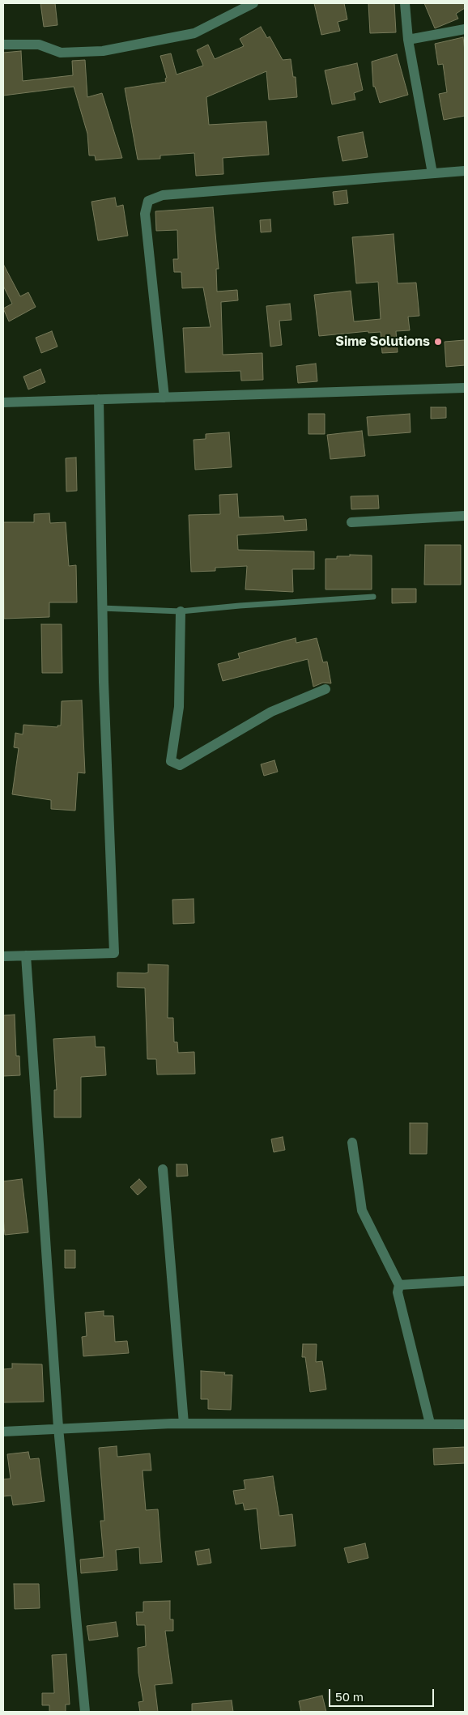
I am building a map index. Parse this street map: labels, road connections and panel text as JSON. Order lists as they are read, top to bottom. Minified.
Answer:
{"places":["Sime Solutions"],"scale_bar":"50 m"}
